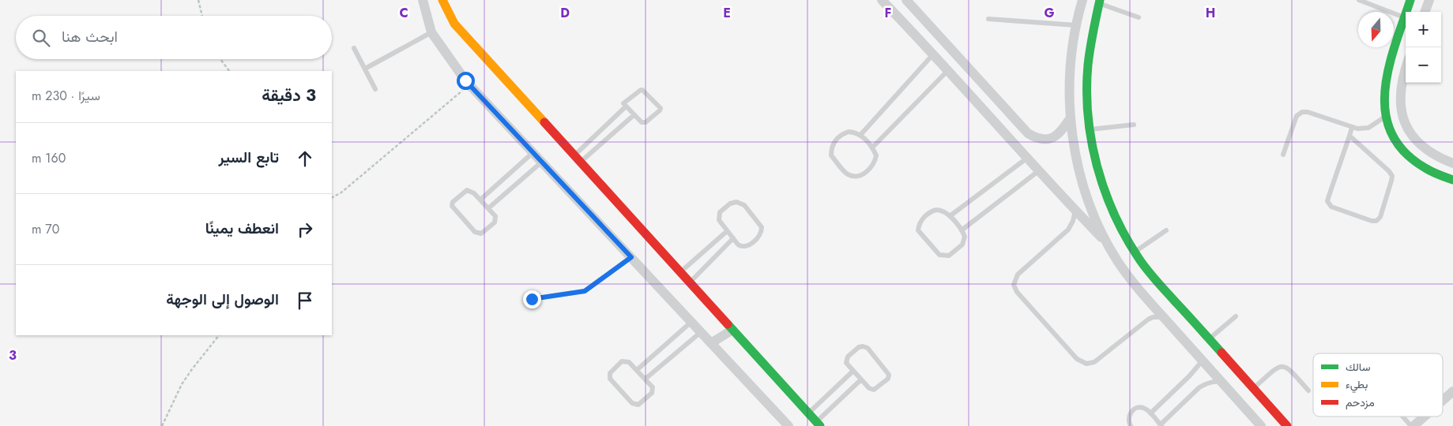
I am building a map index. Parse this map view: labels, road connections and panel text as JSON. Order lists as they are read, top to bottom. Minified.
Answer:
{"legend":["سالك","بطيء","مزدحم"],"north":"bottom","page":{"map_buttons":["+","−"],"search":"ابحث هنا","heading":["3 دقيقة","سيرًا · 230 m"],"list":[["تابع السير","160 m"],["انعطف يمينًا","70 m"],"الوصول إلى الوجهة"]},"grid":{"columns":["C","D","E","F","G","H"],"rows":["3"]}}
